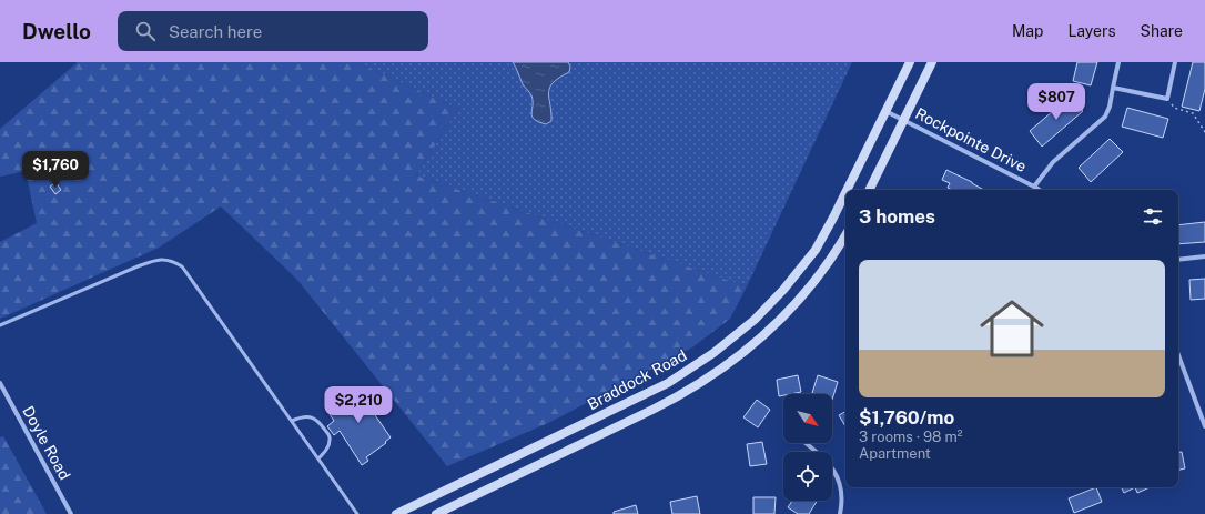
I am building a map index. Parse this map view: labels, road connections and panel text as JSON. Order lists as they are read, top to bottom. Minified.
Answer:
{"streets":{"main road":["Braddock Road"],"street":["Rockpointe Drive","Doyle Road"]},"crossings":[["Rockpointe Drive","Braddock Road"]],"north":"bottom right","page":{"header":"Dwello","search":"Search here","nav":["Map","Layers","Share"],"price":["$807","$1,760","$2,210"],"heading":"3 homes","list":[{"name":"$1,760/mo","note":"3 rooms · 98 m² · Apartment"}]}}
